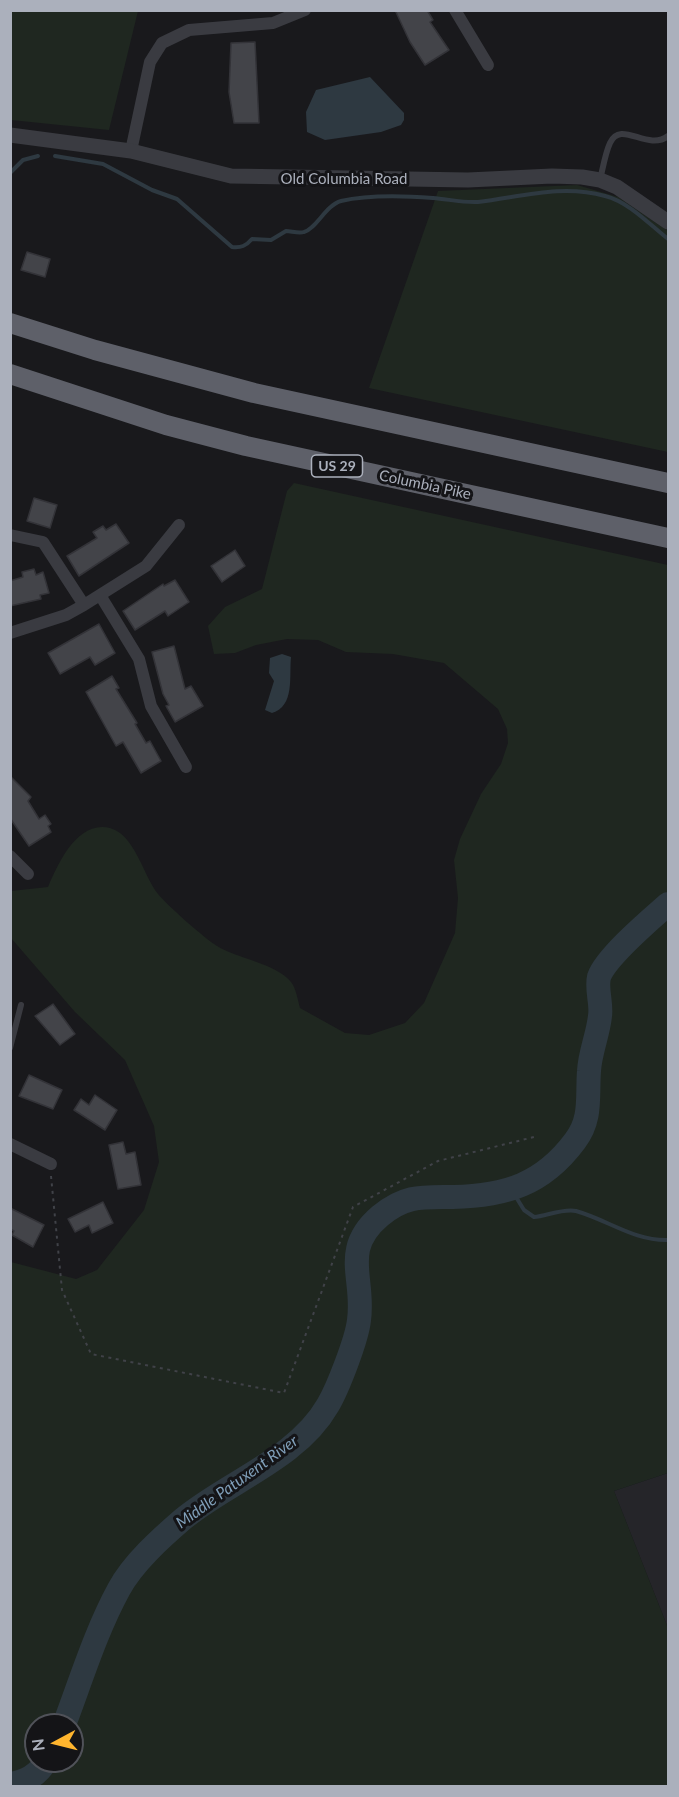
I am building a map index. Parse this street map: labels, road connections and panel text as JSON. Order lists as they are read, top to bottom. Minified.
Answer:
{"streets":{"highway":["US 29","Columbia Pike"],"street":["Old Columbia Road"]},"water":["Middle Patuxent River"],"north":"left"}
